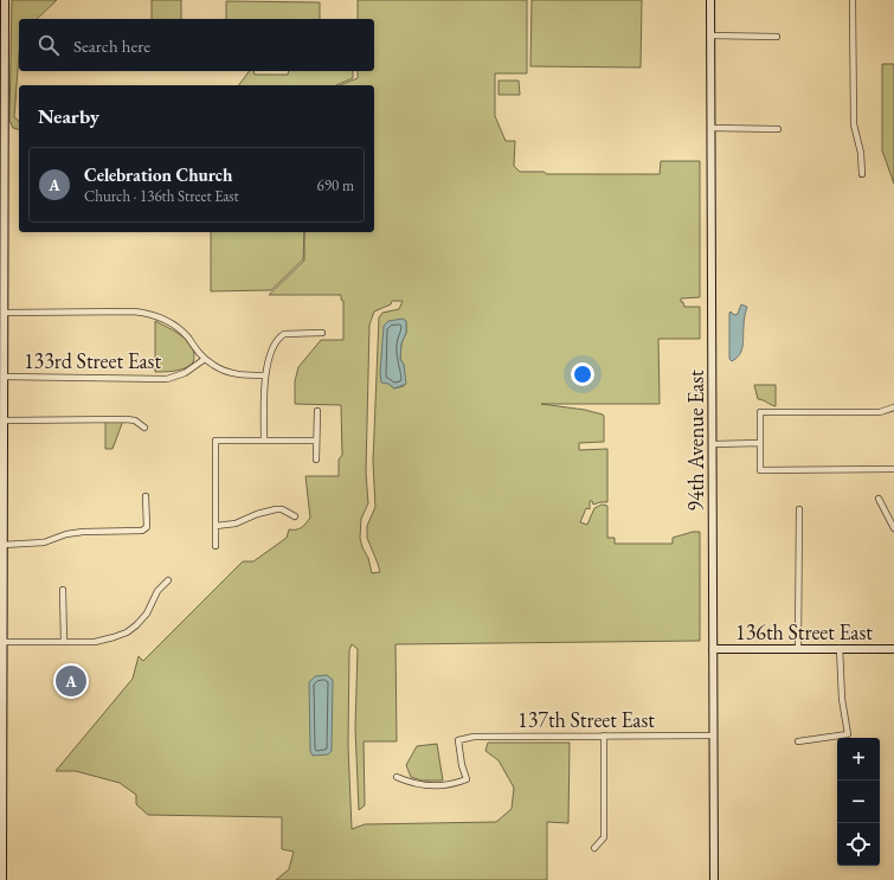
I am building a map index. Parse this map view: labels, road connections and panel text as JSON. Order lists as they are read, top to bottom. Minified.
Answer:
{"streets":{"street":["133rd Street East","94th Avenue East","136th Street East","137th Street East"]},"crossings":[["94th Avenue East","136th Street East"],["94th Avenue East","137th Street East"]],"page":{"search":"Search here","heading":"Nearby","list":[{"mark":"A","name":"Celebration Church","note":"Church · 136th Street East","value":"690 m"}],"pins":"A","map_buttons":["+","−"]}}
